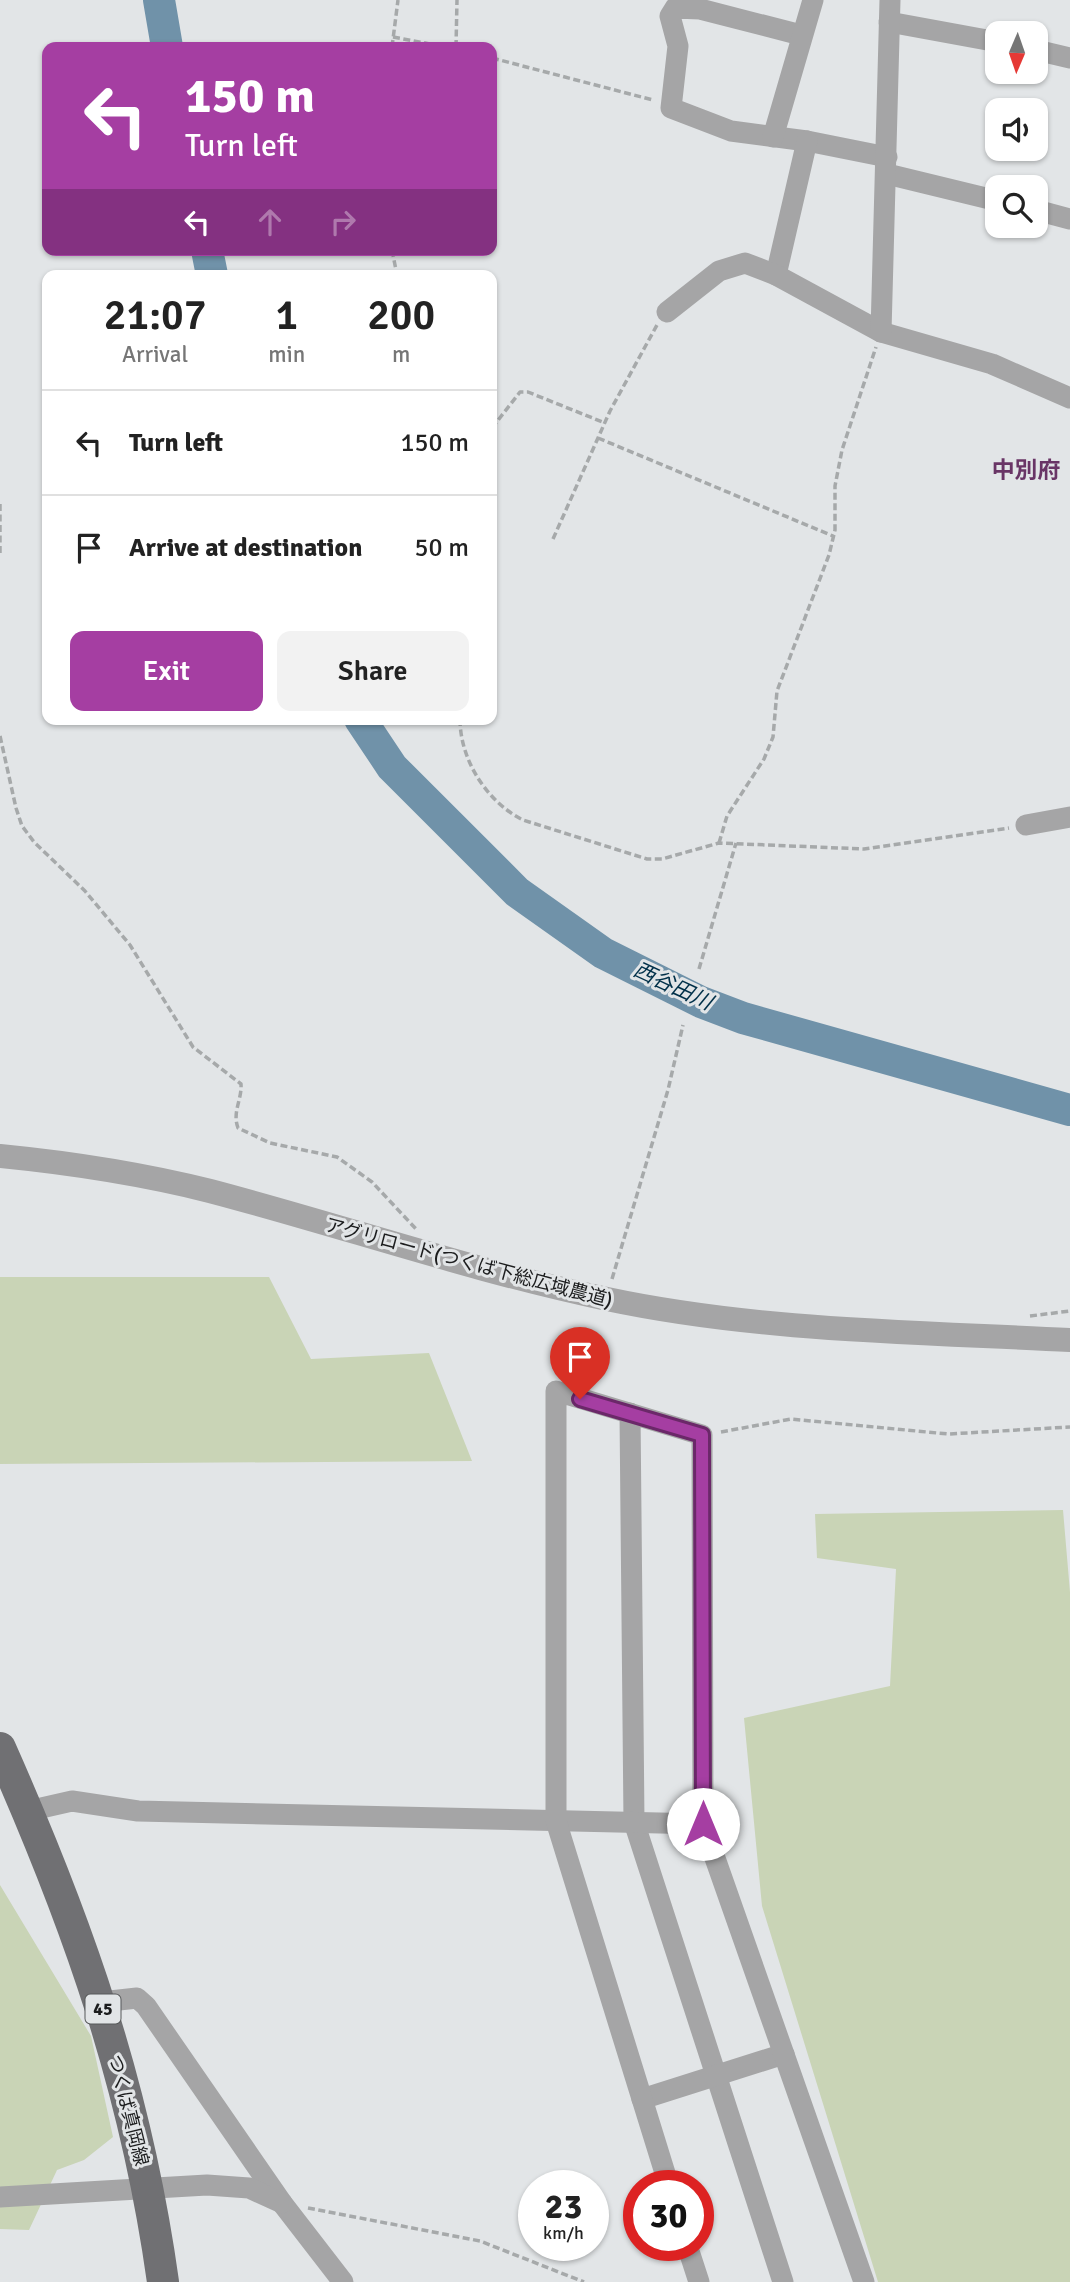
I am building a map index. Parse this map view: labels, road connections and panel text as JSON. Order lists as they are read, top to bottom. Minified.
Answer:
{"streets":{"main road":["45","つくば真岡線"],"street":["アグリロード(つくば下総広域農道)"]},"districts":["中別府"],"water":["西谷田川"],"north":"bottom","page":{"turn":["150 m","Turn left"],"eta":["21:07","Arrival","1","min","200","m"],"list":[{"name":"Turn left","value":"150 m"},{"name":"Arrive at destination","value":"50 m"}],"buttons":["Exit","Share"],"speed":"23 km/h","limit":"30"}}
